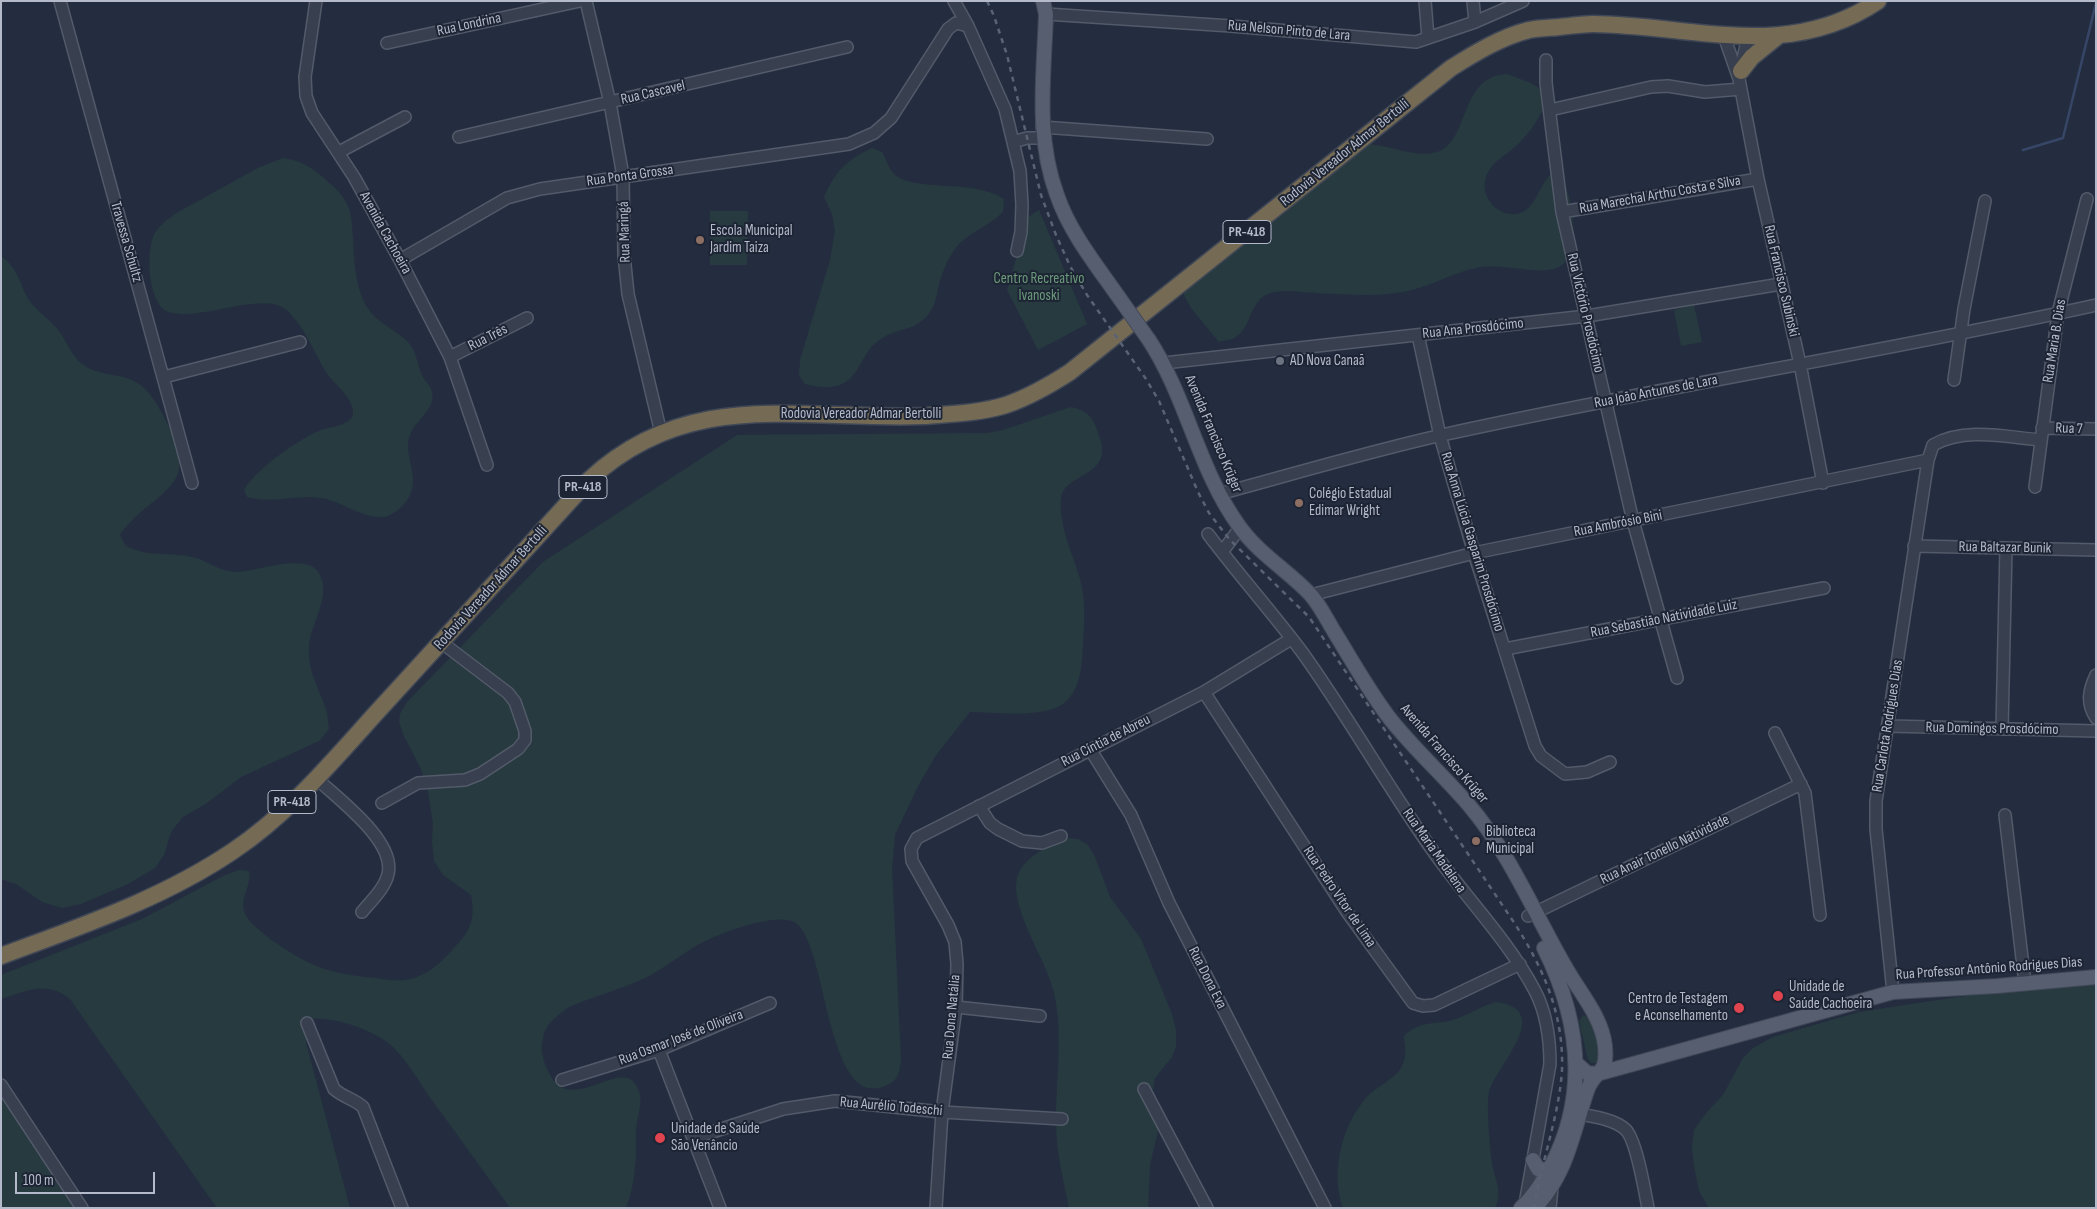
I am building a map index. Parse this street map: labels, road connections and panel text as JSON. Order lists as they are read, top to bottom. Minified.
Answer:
{"streets":{"highway":["Rodovia Vereador Admar Bertolli","PR-418"],"main road":["Avenida Francisco Krüger","Rua Professor Antônio Rodrigues Dias"],"street":["Rua Londrina","Rua Nelson Pinto de Lara","Rua Cascavel","Rua Ponta Grossa","Rua Marechal Arthu Costa e Silva","Rua Maringá","Avenida Cachoeira","Travessa Schultz","Rua Francisco Subinski","Rua Victório Prosdócimo","Rua Ana Prosdócimo","Rua Três","Rua Maria B. Dias","Rua João Antunes de Lara","Rua 7","Rua Ambrósio Bini","Rua Anna Lúcia Gasparim Prosdócimo","Rua Baltazar Bunik","Rua Sebastião Natividade Luiz","Rua Carlota Rodrigues Dias","Rua Domingos Prosdócimo","Rua Cíntia de Abreu","Rua Anair Tonello Natividade","Rua Maria Madalena","Rua Pedro Vitor de Lima","Rua Dona Eva","Rua Dona Natália","Rua Osmar José de Oliveira","Rua Aurélio Todeschi"]},"crossings":[["Rua Nelson Pinto de Lara","Avenida Francisco Krüger"],["Rua Cascavel","Rua Maringá"],["Rodovia Vereador Admar Bertolli","Rua Maringá"],["Rodovia Vereador Admar Bertolli","Rua Francisco Subinski"],["Rua Ponta Grossa","Rua Maringá"],["Rua Ponta Grossa","Avenida Cachoeira"],["Rua Marechal Arthu Costa e Silva","Rua Francisco Subinski"],["Rua Marechal Arthu Costa e Silva","Rua Victório Prosdócimo"],["Avenida Cachoeira","Rua Três"],["Rua Francisco Subinski","Rua Ana Prosdócimo"],["Rua Francisco Subinski","Rua João Antunes de Lara"],["Rua Francisco Subinski","Rua Ambrósio Bini"],["Rua Victório Prosdócimo","Rua Ana Prosdócimo"],["Rua Victório Prosdócimo","Rua João Antunes de Lara"],["Rua Victório Prosdócimo","Rua Ambrósio Bini"],["Rua Victório Prosdócimo","Rua Sebastião Natividade Luiz"],["Rua Ana Prosdócimo","Avenida Francisco Krüger"],["Rua Ana Prosdócimo","Rua Anna Lúcia Gasparim Prosdócimo"],["Rua Maria B. Dias","Rua João Antunes de Lara"],["Rua Maria B. Dias","Rua 7"],["Rua João Antunes de Lara","Avenida Francisco Krüger"],["Rua João Antunes de Lara","Rua Anna Lúcia Gasparim Prosdócimo"],["Rua 7","Rua Ambrósio Bini"],["Rua 7","Rua Carlota Rodrigues Dias"],["Avenida Francisco Krüger","Rua Ambrósio Bini"],["Avenida Francisco Krüger","Rua Anair Tonello Natividade"],["Avenida Francisco Krüger","Rua Maria Madalena"],["Avenida Francisco Krüger","Rua Professor Antônio Rodrigues Dias"],["Rua Ambrósio Bini","Rua Anna Lúcia Gasparim Prosdócimo"],["Rua Ambrósio Bini","Rua Carlota Rodrigues Dias"],["Rua Anna Lúcia Gasparim Prosdócimo","Rua Sebastião Natividade Luiz"],["Rua Baltazar Bunik","Rua Carlota Rodrigues Dias"],["Rua Carlota Rodrigues Dias","Rua Domingos Prosdócimo"],["Rua Carlota Rodrigues Dias","Rua Professor Antônio Rodrigues Dias"],["Rua Cíntia de Abreu","Rua Maria Madalena"],["Rua Cíntia de Abreu","Rua Pedro Vitor de Lima"],["Rua Cíntia de Abreu","Rua Dona Eva"],["Rua Cíntia de Abreu","Rua Dona Natália"],["Rua Maria Madalena","Rua Pedro Vitor de Lima"],["Rua Dona Natália","Rua Aurélio Todeschi"]],"parks":["Centro Recreativo Ivanoski"],"places":["Escola Municipal Jardim Taiza","AD Nova Canaã","Colégio Estadual Edimar Wright","Biblioteca Municipal","Unidade de Saúde Cachoeira","Centro de Testagem e Aconselhamento","Unidade de Saúde São Venâncio"],"scale_bar":"100 m"}
